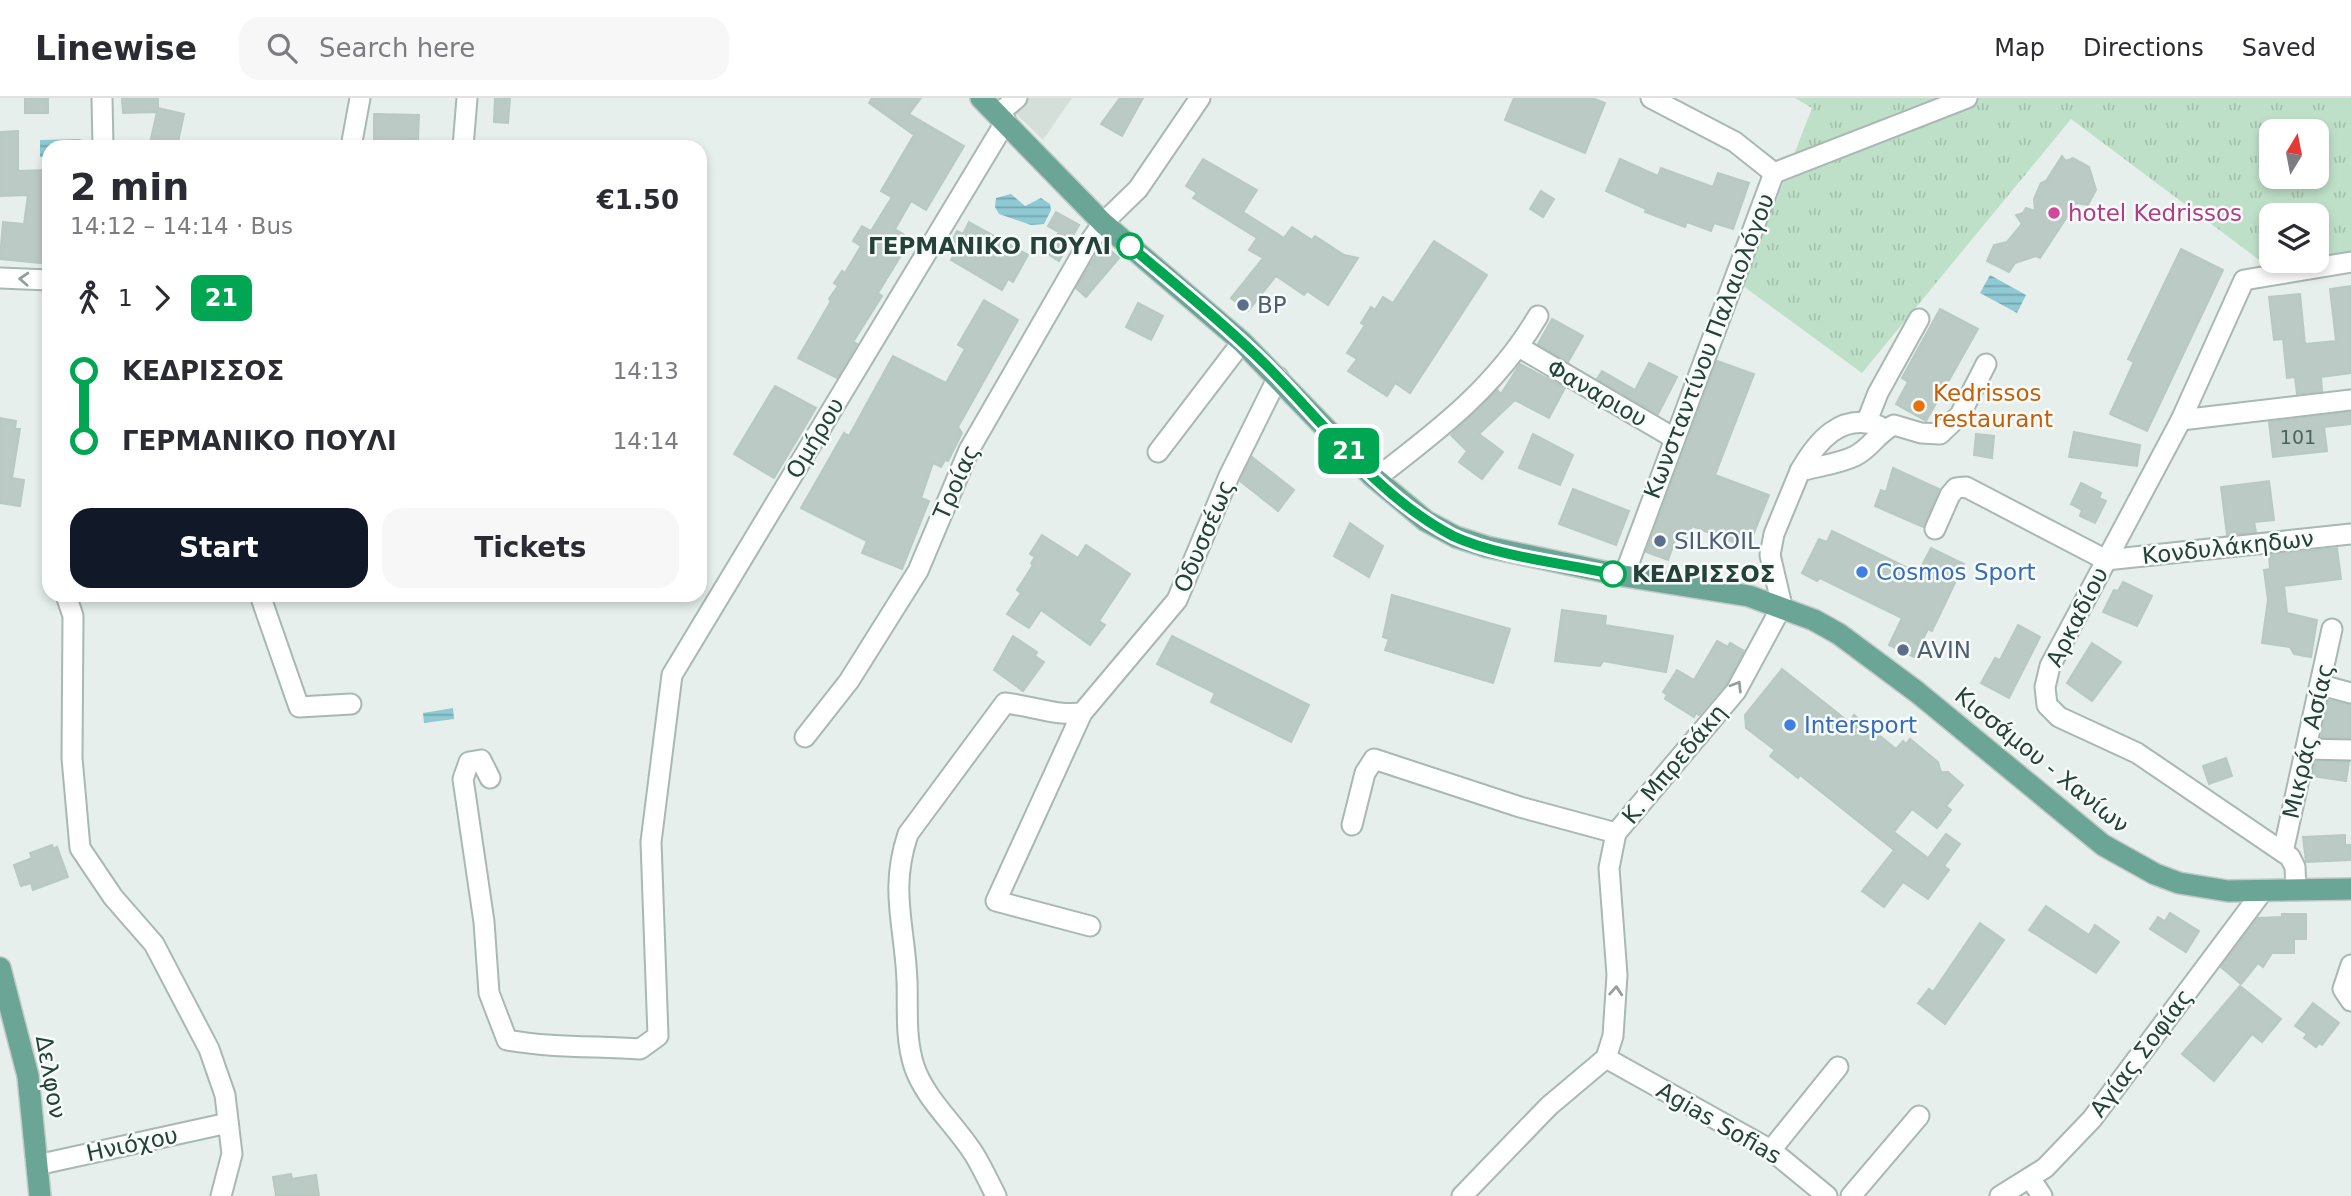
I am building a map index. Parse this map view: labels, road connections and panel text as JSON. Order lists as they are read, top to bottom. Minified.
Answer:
{"streets":{"main road":["Κισσάμου - Χανίων","Δελφον"],"street":["Κωνσταντίνου Παλαιολόγου","Φαναριου","Ομήρου","Τροίας","Οδυσσέως","Κονδυλάκηδων","Αρκαδίου","Μικράς Ασίας","Κ. Μπρεδάκη","Αγίας Σοφίας","Agias Sofias","Ηνιόχου"]},"crossings":[["Κωνσταντίνου Παλαιολόγου","Φαναριου"],["Κωνσταντίνου Παλαιολόγου","Κισσάμου - Χανίων"],["Ομήρου","Κισσάμου - Χανίων"],["Τροίας","Κισσάμου - Χανίων"],["Οδυσσέως","Κισσάμου - Χανίων"],["Κονδυλάκηδων","Αρκαδίου"],["Αρκαδίου","Μικράς Ασίας"],["Κισσάμου - Χανίων","Κ. Μπρεδάκη"],["Κισσάμου - Χανίων","Αγίας Σοφίας"],["Κ. Μπρεδάκη","Agias Sofias"],["Δελφον","Ηνιόχου"]],"one_way":["Κ. Μπρεδάκη"],"places":["hotel Kedrissos","ΓΕΡΜΑΝΙΚΟ ΠΟΥΛΙ","BP","Kedrissos restaurant","SILKOIL","Cosmos Sport","ΚΕΔΡΙΣΣΟΣ","AVIN","Intersport"],"lines":["bus line 21"],"house_numbers":["101"],"north":"top","page":{"header":"Linewise","search":"Search here","nav":["Map","Directions","Saved"],"on_map":"21","heading":["2 min","14:12 – 14:14 · Bus","€1.50"],"legs":["1","21"],"list":[{"name":"ΚΕΔΡΙΣΣΟΣ","value":"14:13"},{"name":"ΓΕΡΜΑΝΙΚΟ ΠΟΥΛΙ","value":"14:14"}],"buttons":["Start","Tickets"]}}
